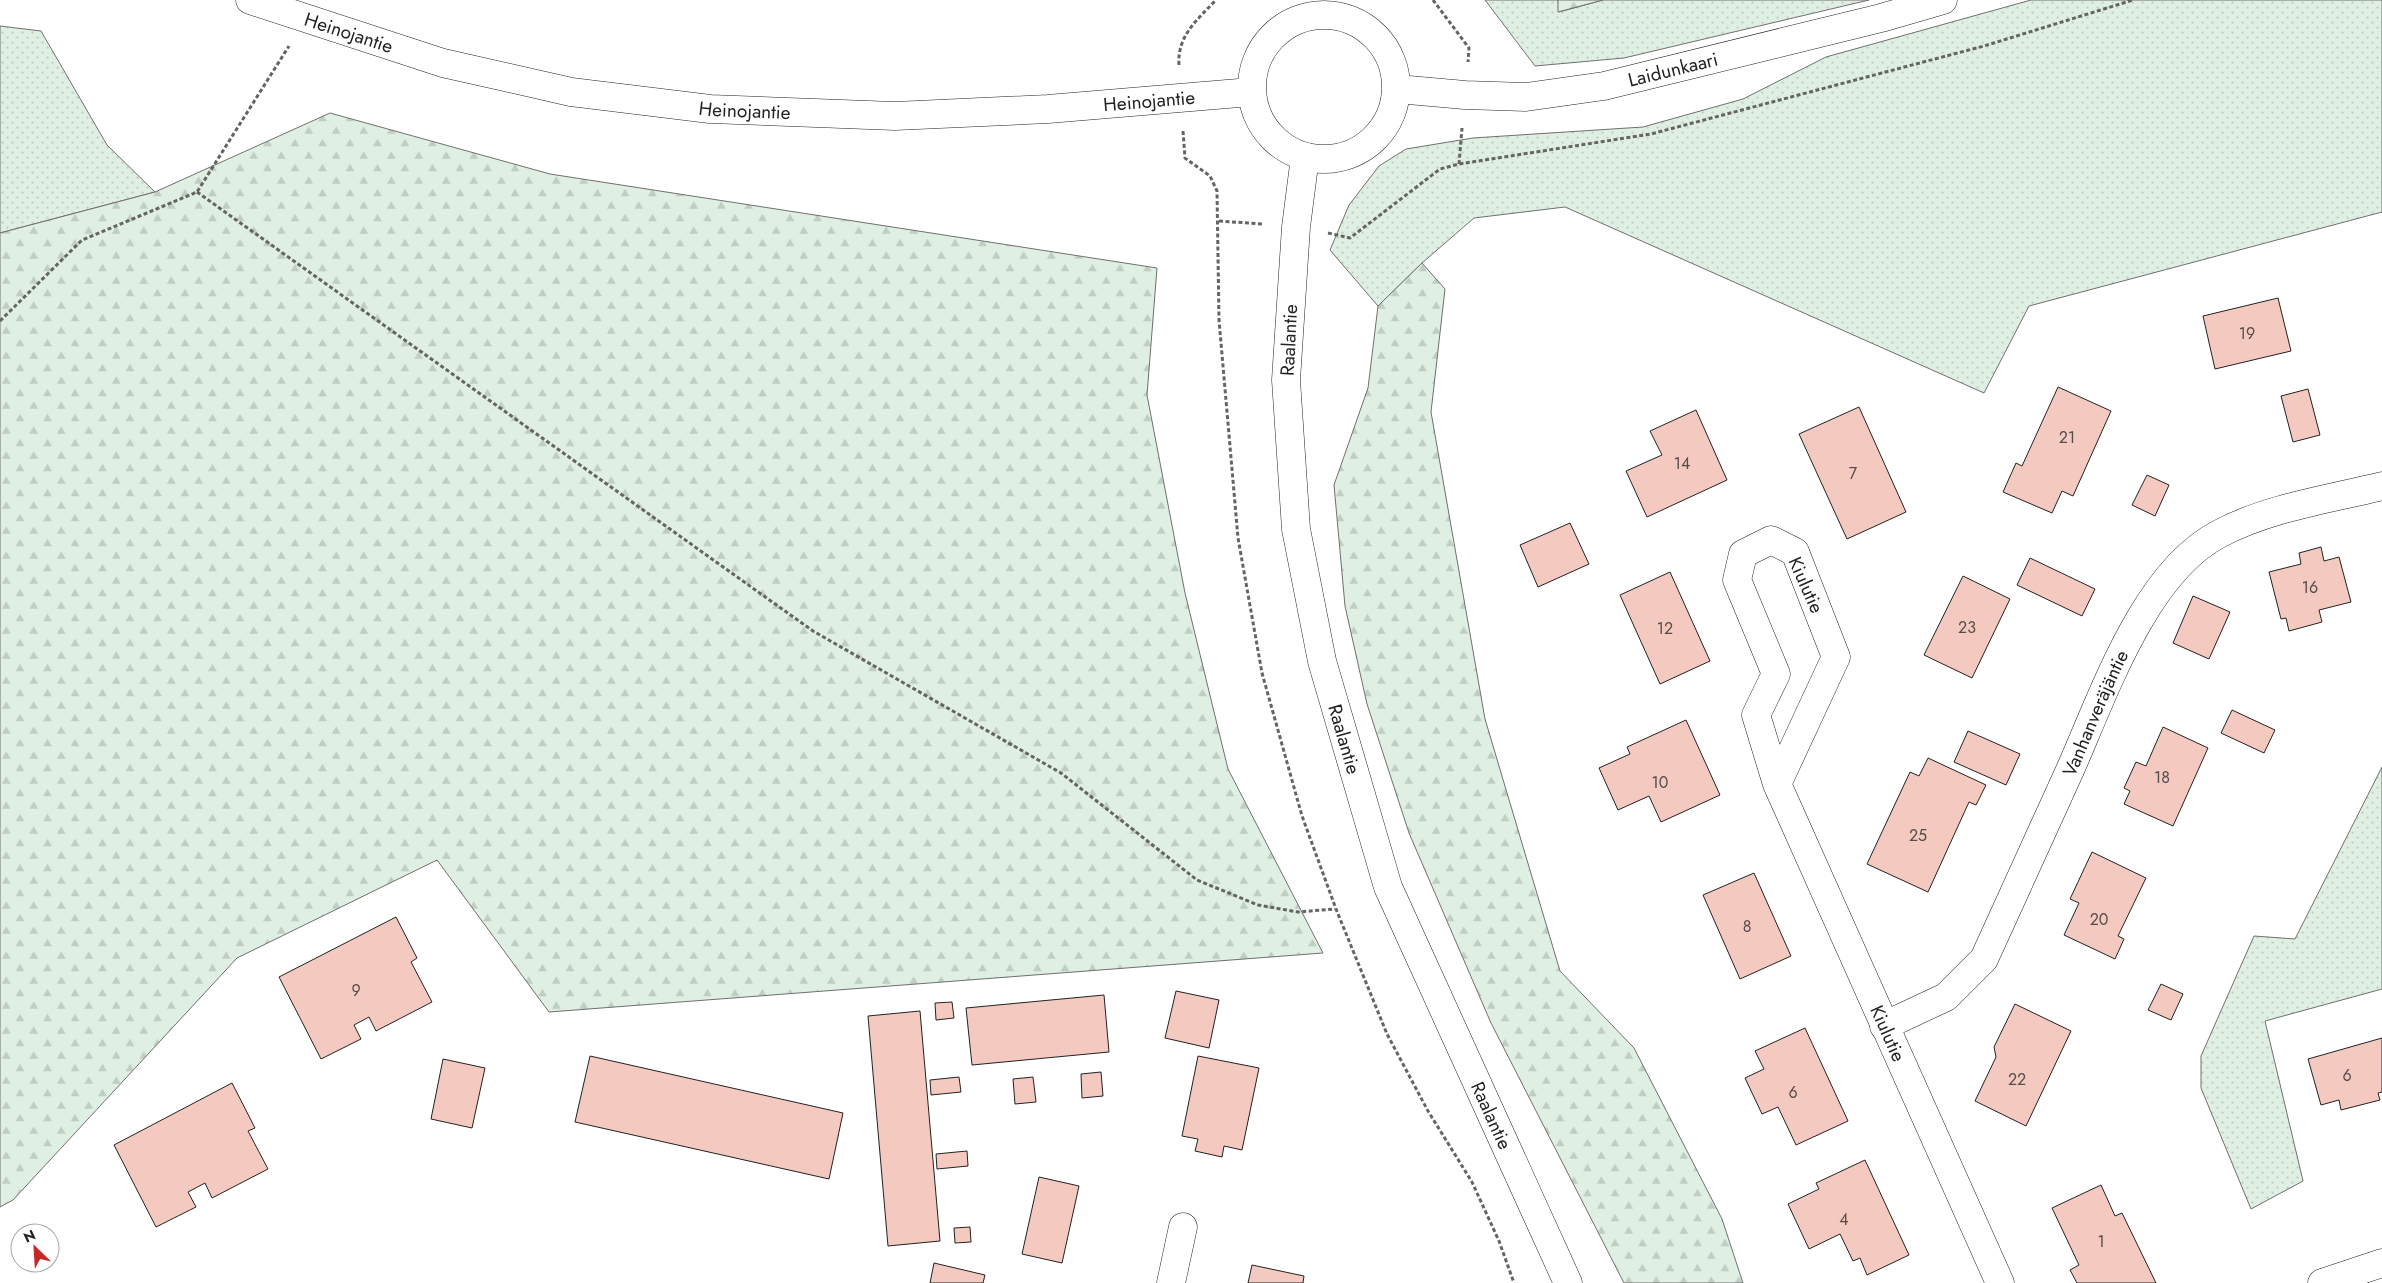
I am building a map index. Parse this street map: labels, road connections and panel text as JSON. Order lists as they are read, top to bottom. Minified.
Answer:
{"streets":{"street":["Heinojantie","Laidunkaari","Raalantie","Kiulutie","Vanhanveräjäntie"]},"crossings":[["Heinojantie","Laidunkaari"],["Heinojantie","Raalantie"],["Laidunkaari","Raalantie"],["Kiulutie","Vanhanveräjäntie"]],"house_numbers":["19","21","14","7","16","23","12","18","10","25","20","8","9","6","22","6","4","1"],"north":"top left"}
